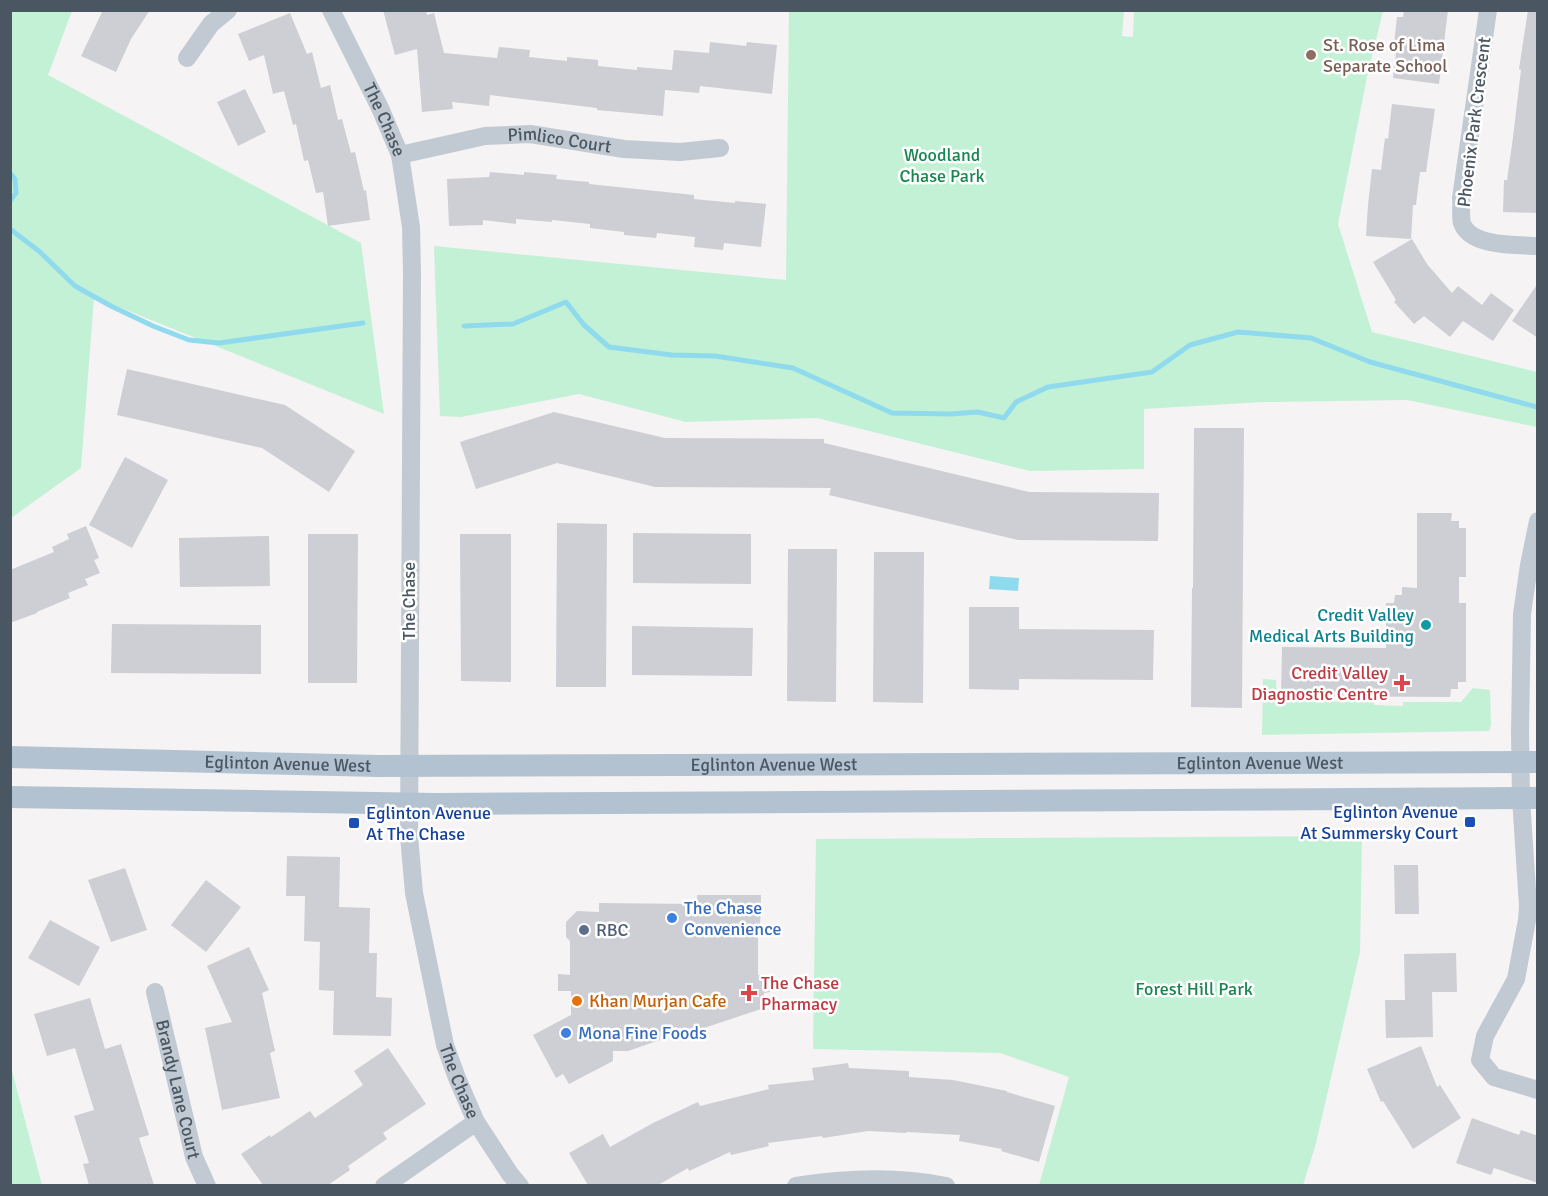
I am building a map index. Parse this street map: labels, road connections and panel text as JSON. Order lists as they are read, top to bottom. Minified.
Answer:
{"streets":{"main road":["Eglinton Avenue West"],"street":["The Chase","Phoenix Park Crescent","Pimlico Court","Brandy Lane Court"]},"crossings":[["The Chase","Pimlico Court"],["The Chase","Eglinton Avenue West"]],"parks":["Woodland Chase Park","Forest Hill Park"],"places":{"other":["St. Rose of Lima Separate School","Credit Valley Medical Arts Building","The Chase Convenience","RBC","Khan Murjan Cafe","Mona Fine Foods"],"health":["Credit Valley Diagnostic Centre","The Chase Pharmacy"],"transit":["Eglinton Avenue At Summersky Court","Eglinton Avenue At The Chase"]}}
